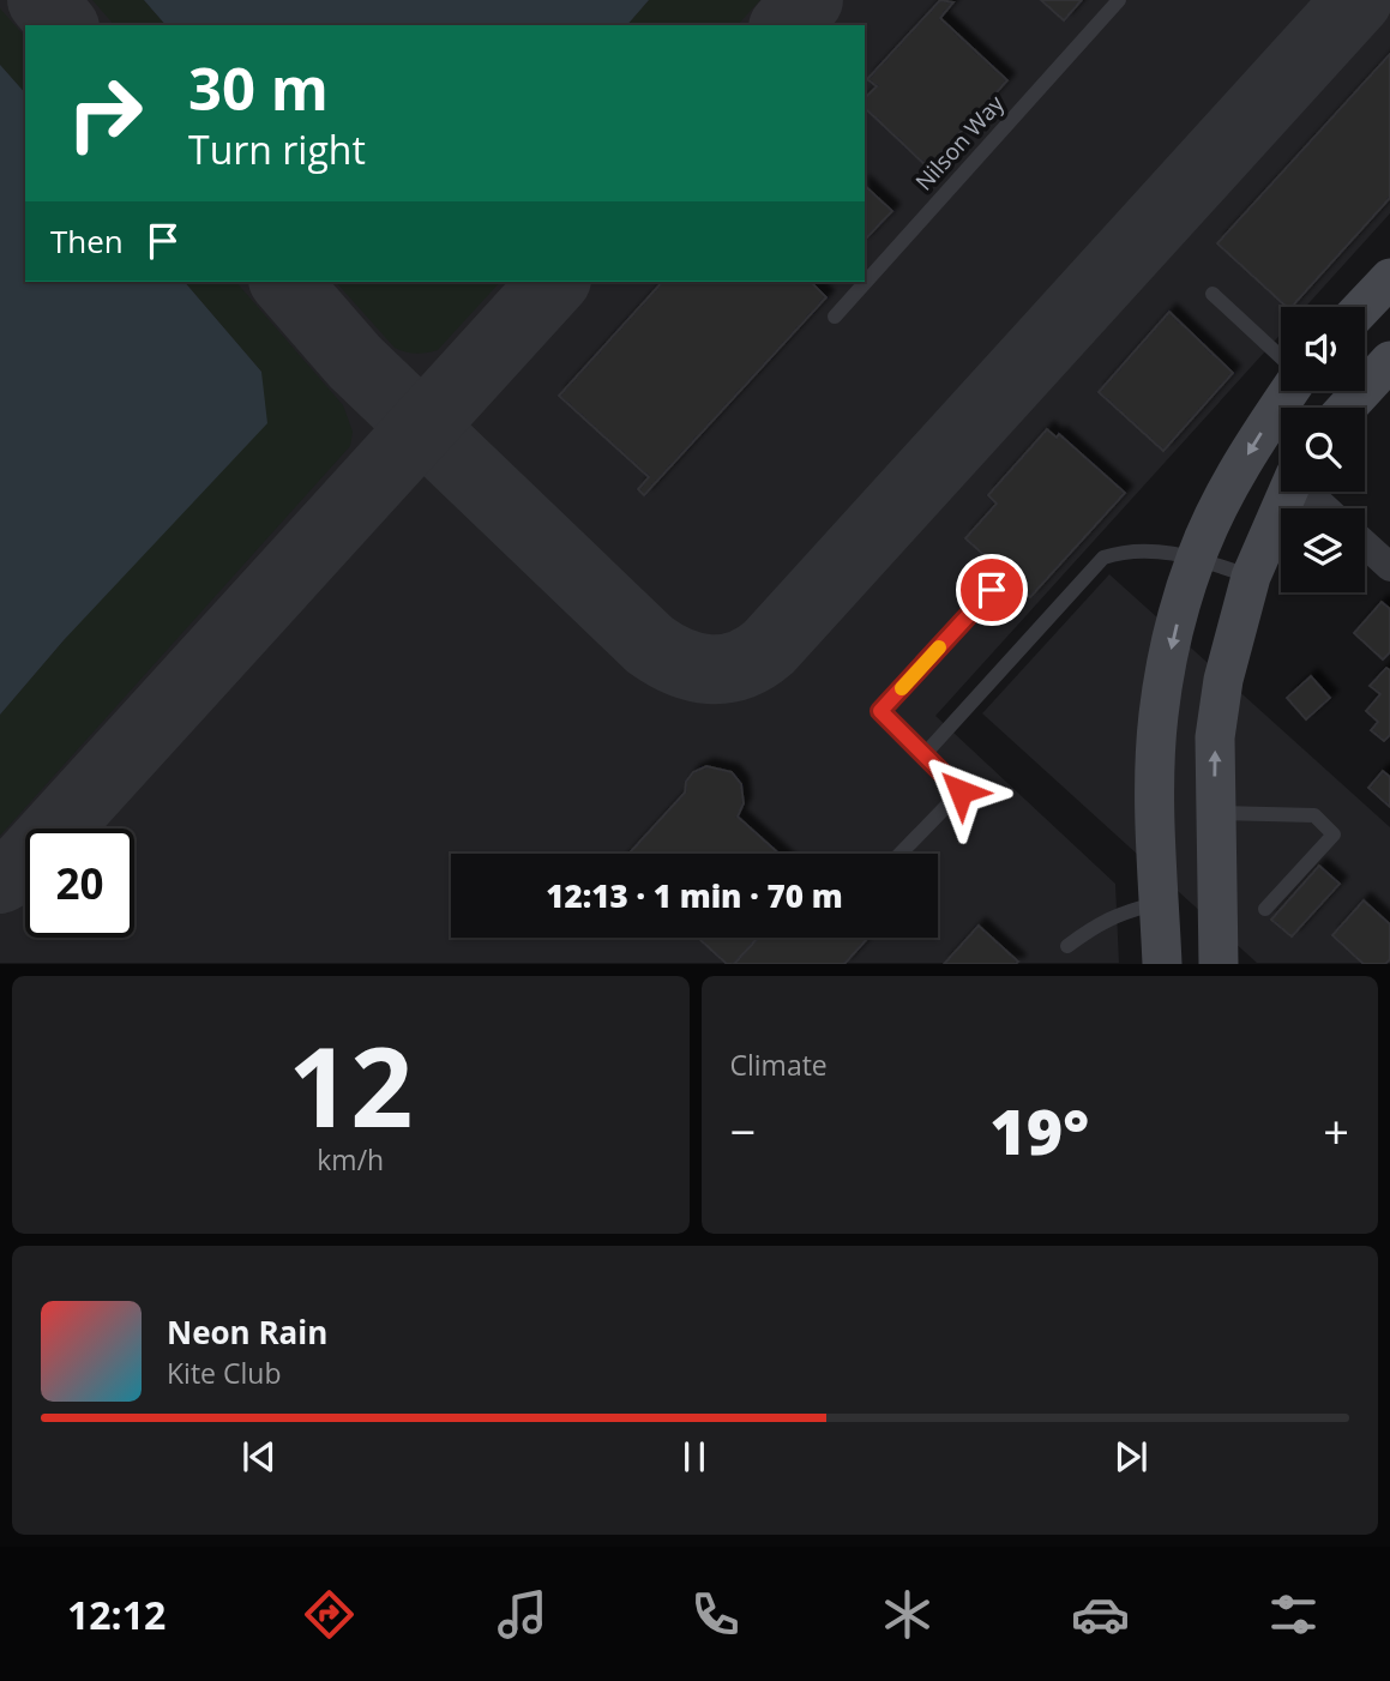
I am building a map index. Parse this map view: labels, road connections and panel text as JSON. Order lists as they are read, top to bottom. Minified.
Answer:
{"streets":{"lane":["Nilson Way"]},"page":{"turn":["30 m","Turn right"],"then":"Then","limit":"20","trip":"12:13 · 1 min · 70 m","tile":[["12","km/h"],"Climate"],"heat":["−","19°","+"],"song":["Neon Rain","Kite Club"],"tabs":"12:12"}}
